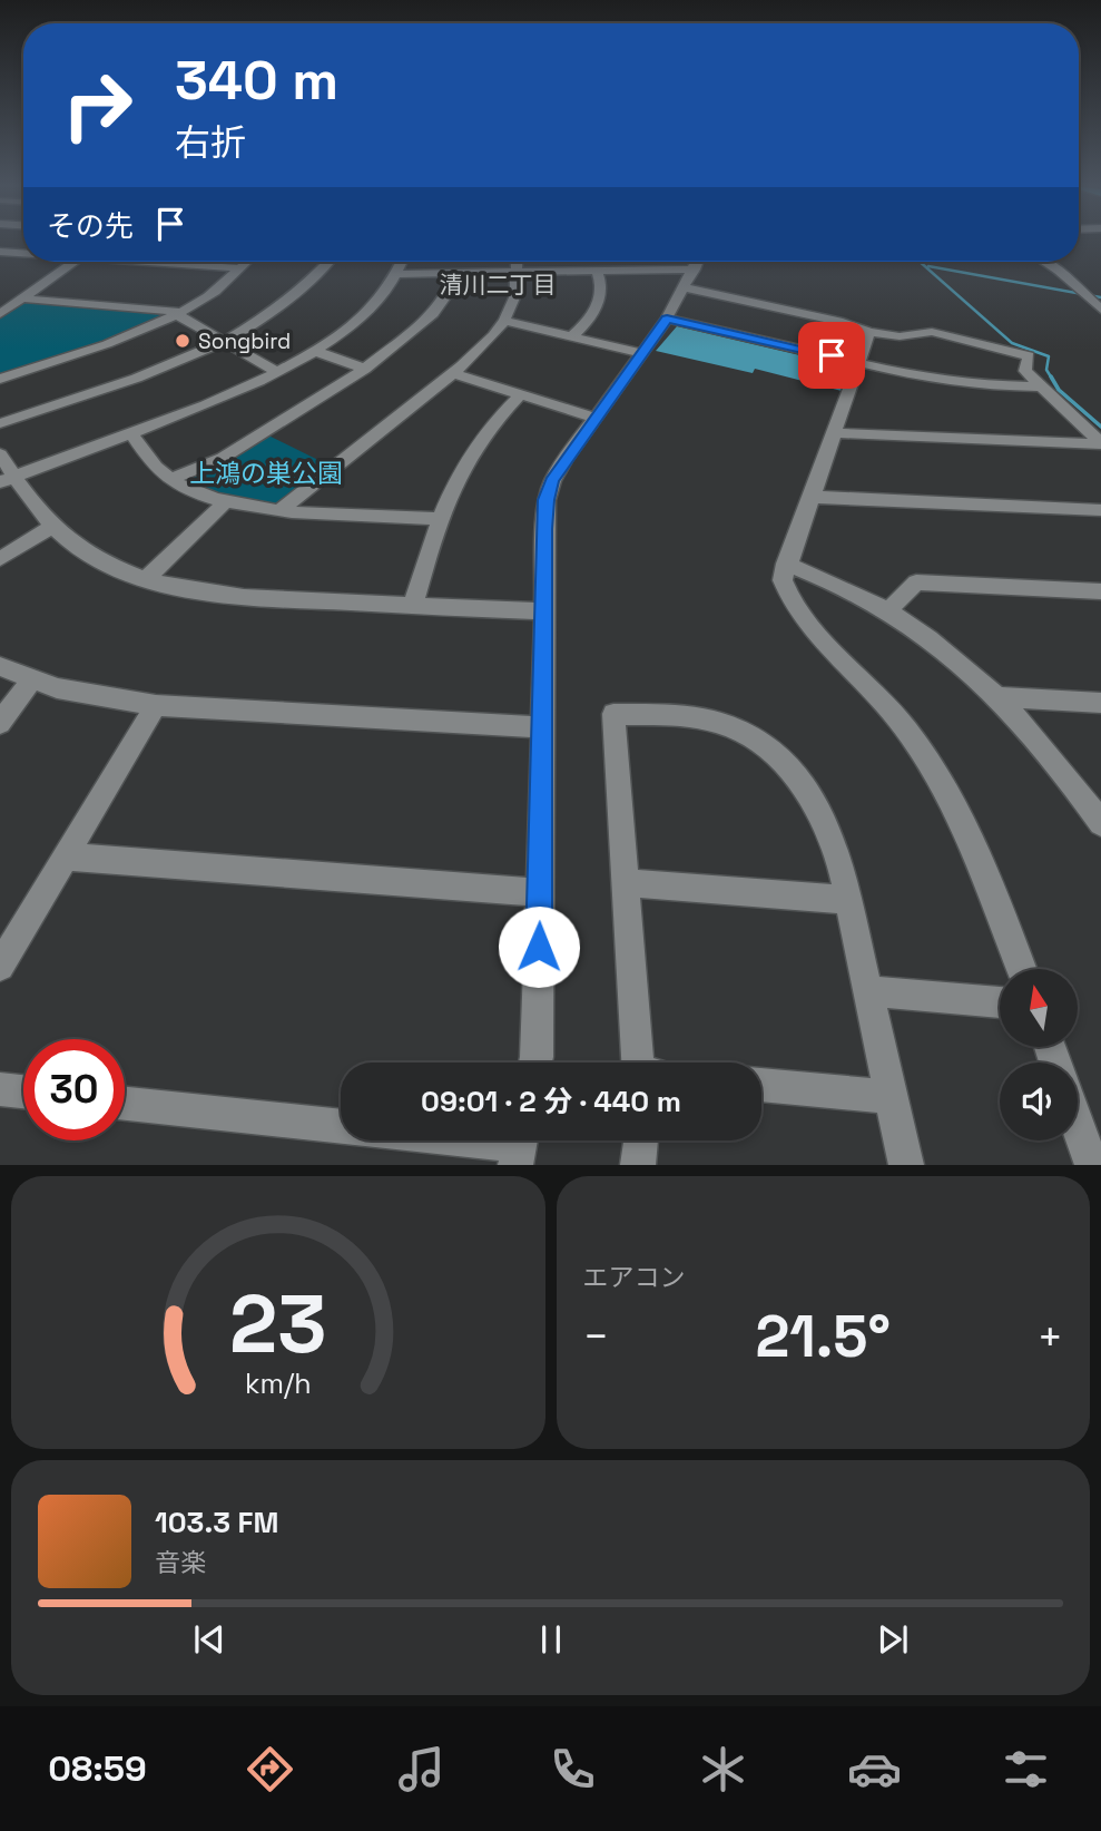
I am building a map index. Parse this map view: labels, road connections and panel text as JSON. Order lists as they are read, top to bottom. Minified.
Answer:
{"districts":["清川二丁目"],"parks":["上鴻の巣公園"],"places":["Songbird"],"north":"top","page":{"turn":["340 m","右折"],"then":"その先","limit":"30","trip":"09:01 · 2 分 · 440 m","tile":"エアコン","heat":["−","21.5°","+"],"song":["103.3 FM","音楽"],"tabs":"08:59","gauge":["23","km/h"]}}
